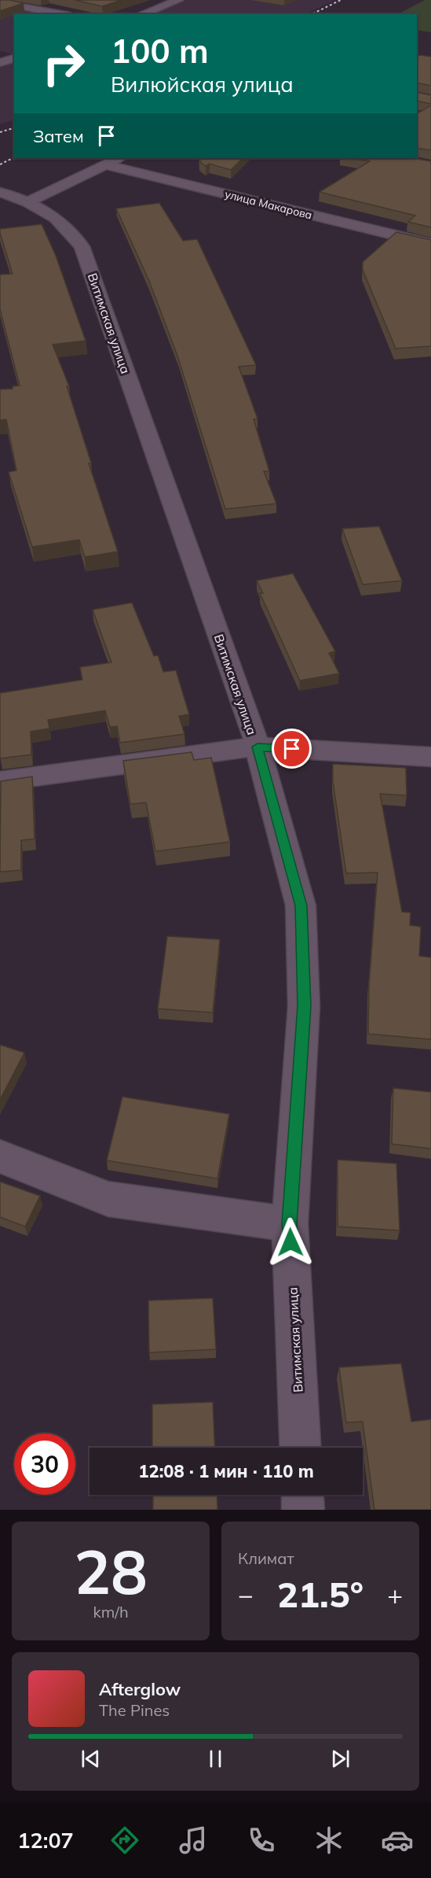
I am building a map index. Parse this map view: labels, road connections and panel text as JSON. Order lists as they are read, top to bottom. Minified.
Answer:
{"streets":{"street":["улица Макарова","Витимская улица"]},"page":{"turn":["100 m","Вилюйская улица"],"then":"Затем","limit":"30","trip":"12:08 · 1 мин · 110 m","tile":[["28","km/h"],"Климат"],"heat":["−","21.5°","+"],"song":["Afterglow","The Pines"],"tabs":"12:07"}}
